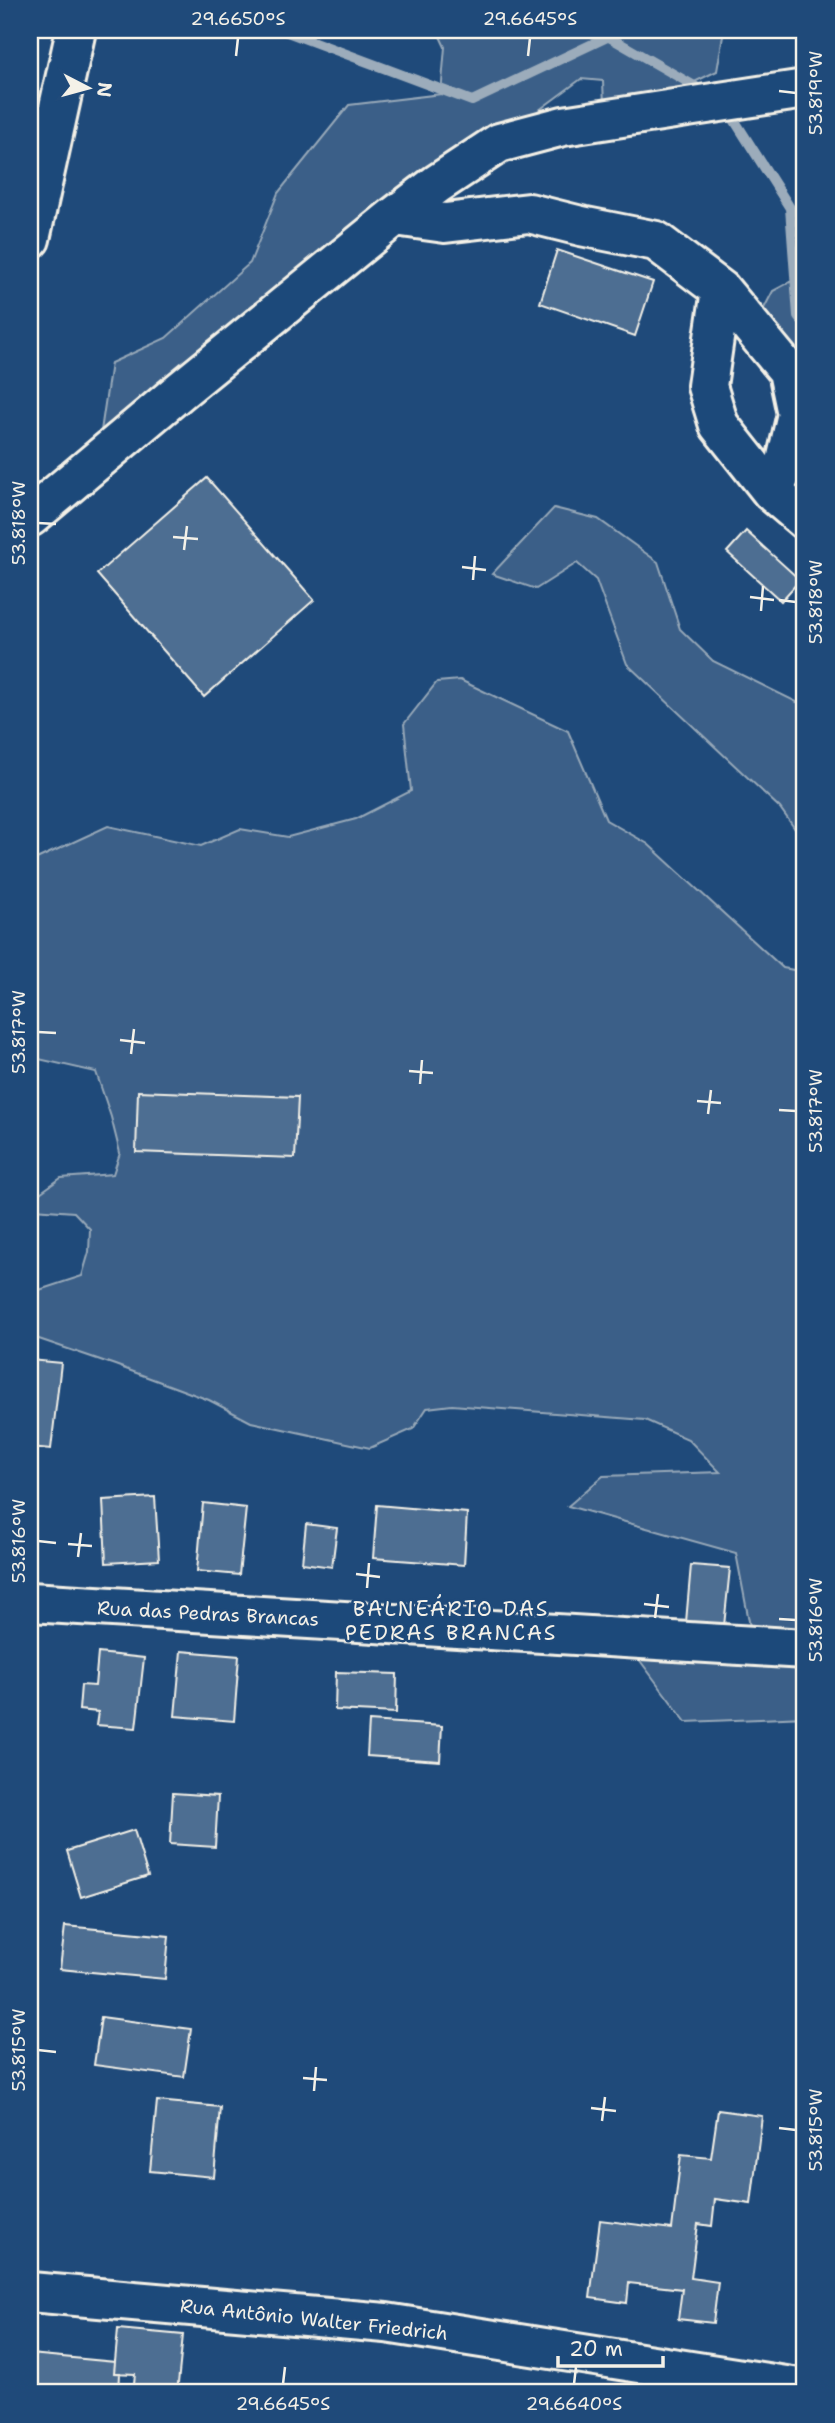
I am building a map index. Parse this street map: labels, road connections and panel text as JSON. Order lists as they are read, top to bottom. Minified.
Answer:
{"streets":{"street":["Rua das Pedras Brancas","Rua Antônio Walter Friedrich"]},"districts":["BALNEÁRIO DAS PEDRAS BRANCAS"],"scale_bar":"20 m","north":"right","coordinates":["29.6650°S","29.6645°S","53.819°W","53.818°W","53.817°W","53.816°W","53.815°W","29.6640°S"]}
